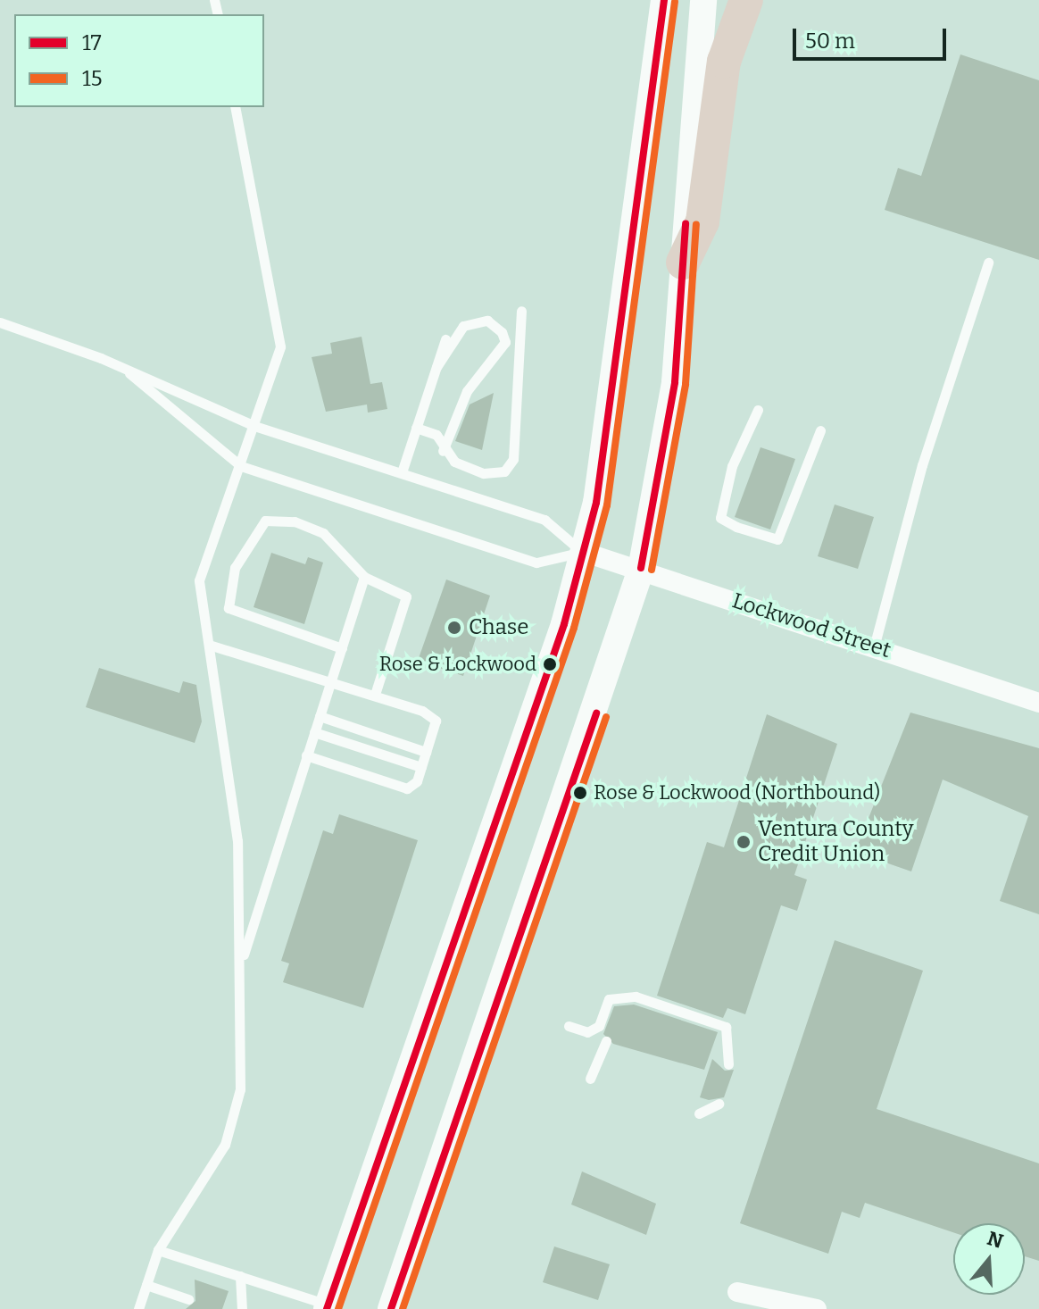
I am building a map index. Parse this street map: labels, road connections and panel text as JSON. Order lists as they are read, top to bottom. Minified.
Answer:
{"streets":{"street":["Lockwood Street"]},"places":["Chase","Rose & Lockwood","Rose & Lockwood (Northbound)","Ventura County Credit Union"],"lines":["transit line 17","transit line 15"],"legend":["17","15"],"scale_bar":"50 m","north":"top"}
